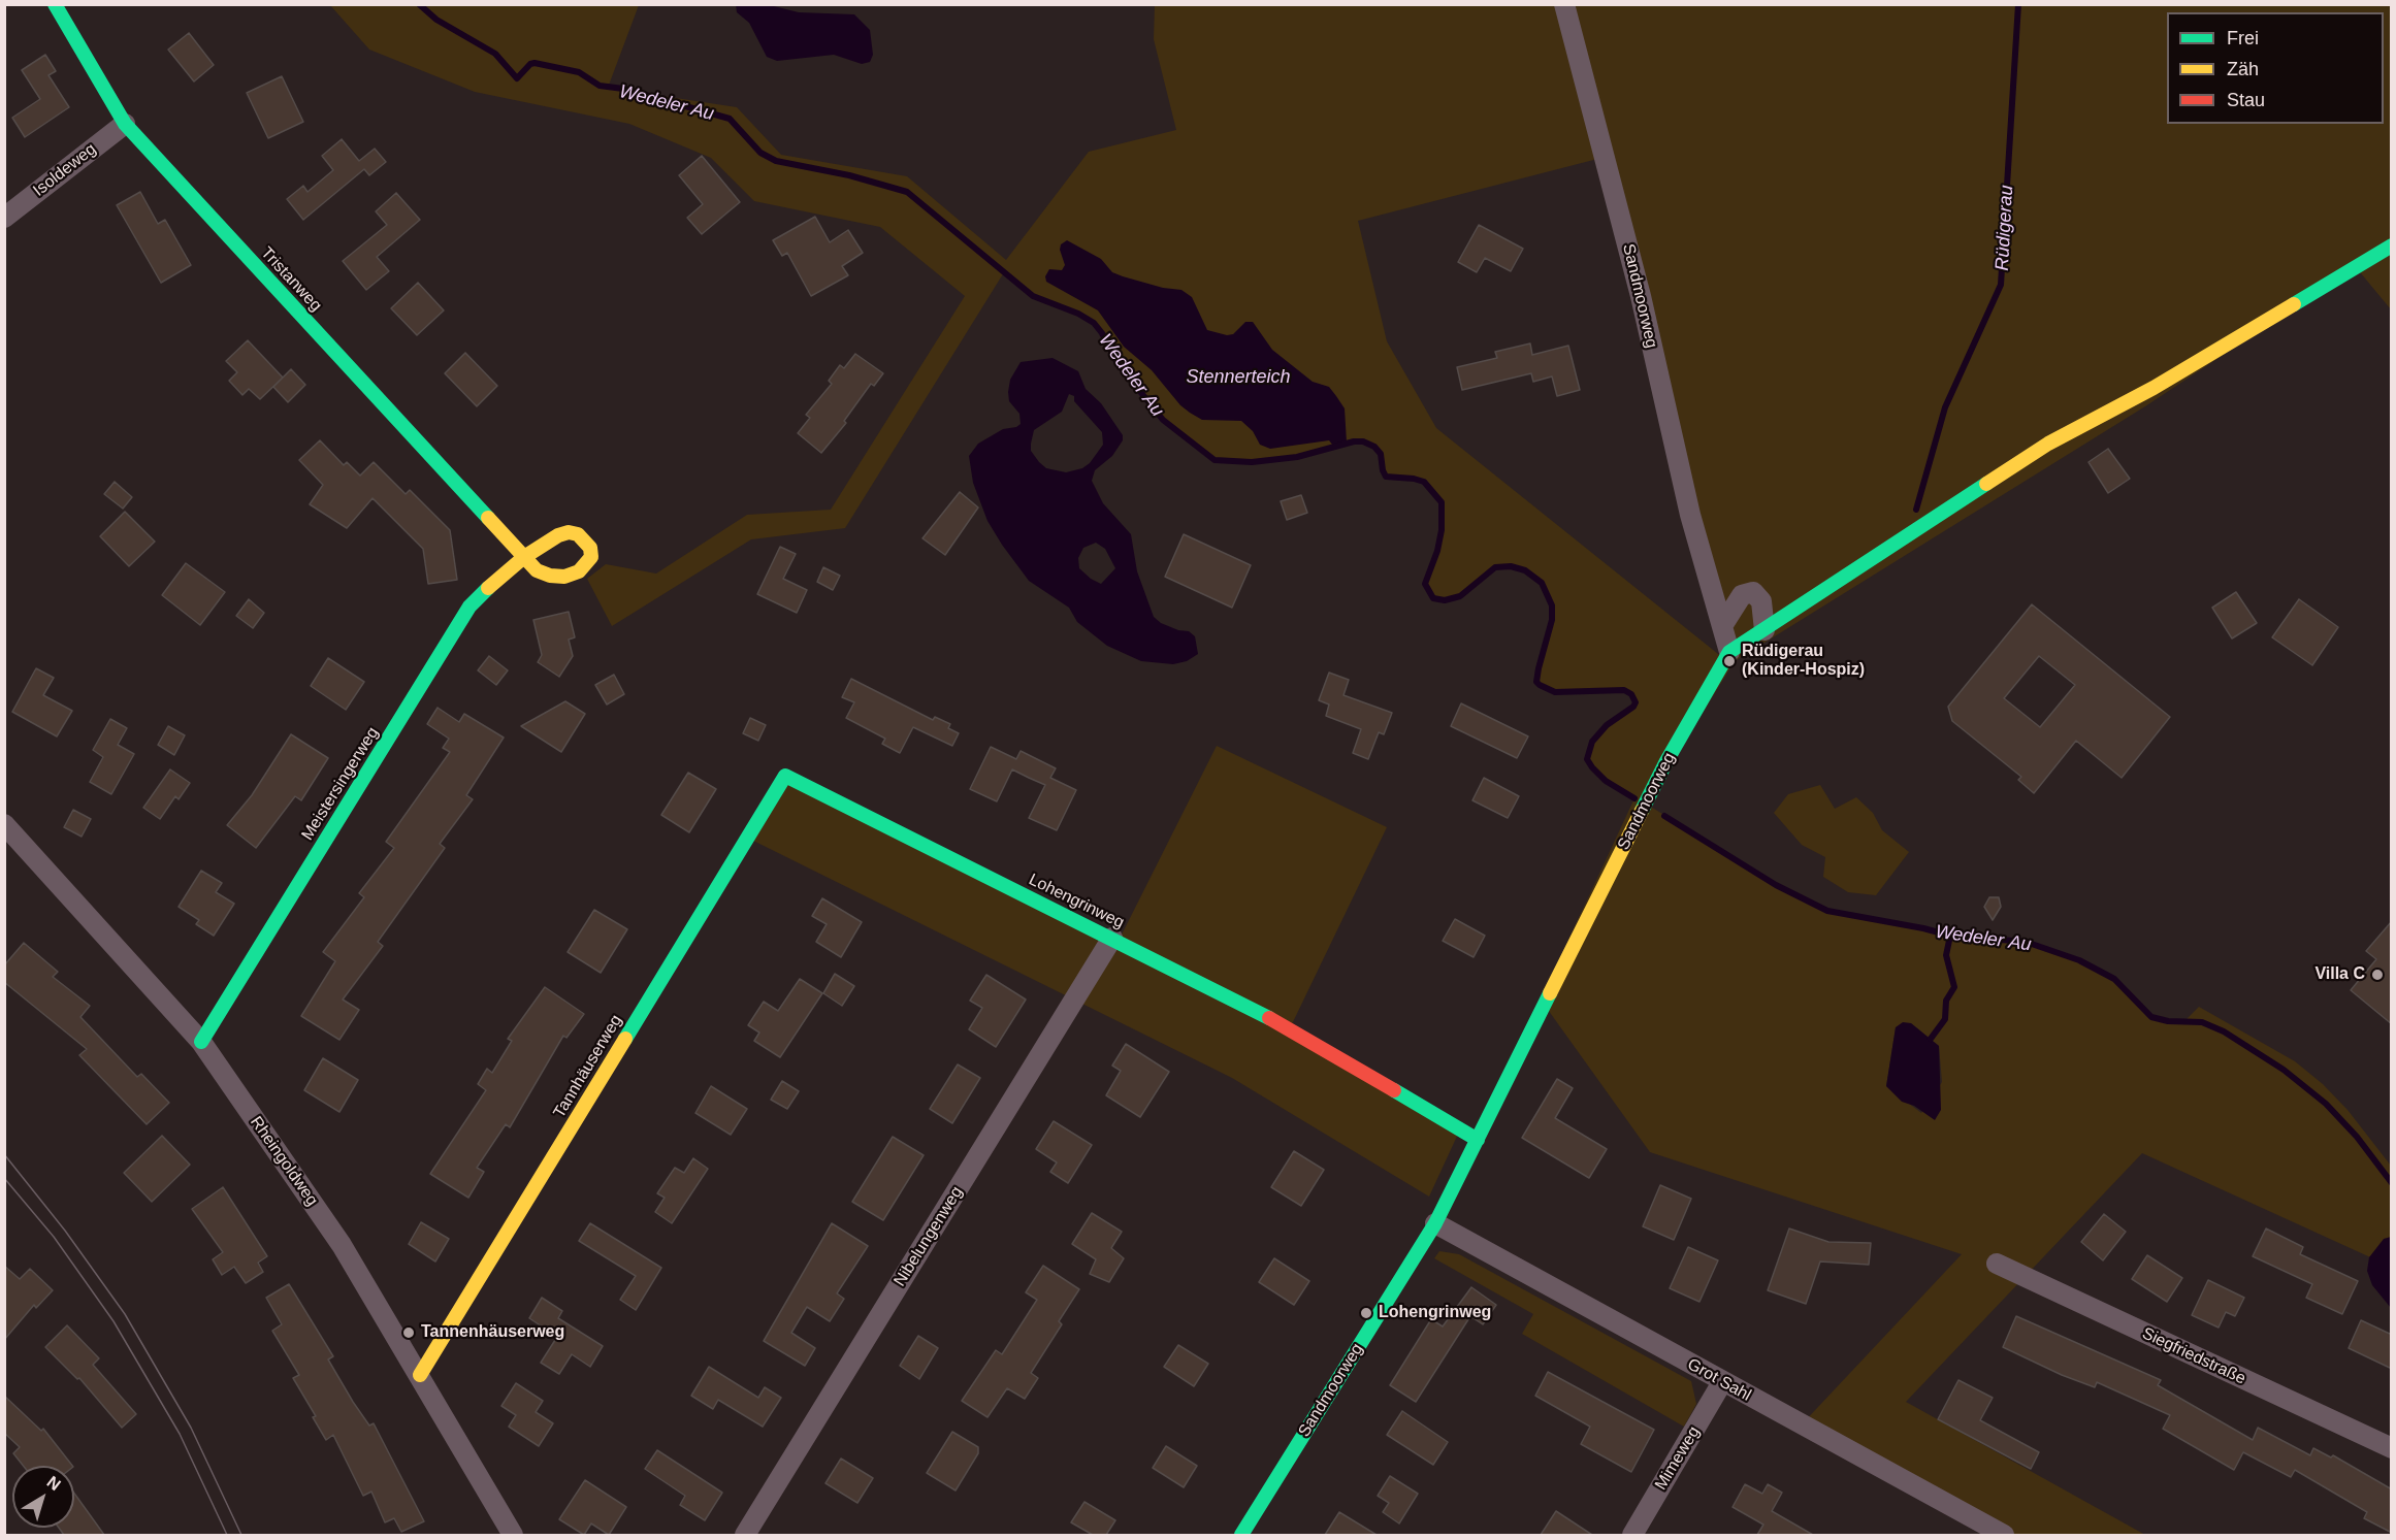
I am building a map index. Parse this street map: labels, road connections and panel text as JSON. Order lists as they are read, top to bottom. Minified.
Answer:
{"streets":{"street":["Isoldeweg","Tristanweg","Sandmoorweg","Meistersingerweg","Lohengrinweg","Tannhäuserweg","Rheingoldweg","Nibelungenweg","Siegfriedstraße","Grot Sahl","Mimeweg"]},"crossings":[["Isoldeweg","Tristanweg"],["Tristanweg","Meistersingerweg"],["Sandmoorweg","Lohengrinweg"],["Sandmoorweg","Grot Sahl"],["Meistersingerweg","Rheingoldweg"],["Lohengrinweg","Tannhäuserweg"],["Lohengrinweg","Nibelungenweg"],["Tannhäuserweg","Rheingoldweg"],["Grot Sahl","Mimeweg"]],"water":["Wedeler Au","Rüdigerau","Stennerteich"],"places":["Rüdigerau (Kinder-Hospiz)","Villa C","Lohengrinweg","Tannenhäuserweg"],"legend":["Frei","Zäh","Stau"],"north":"top right"}
